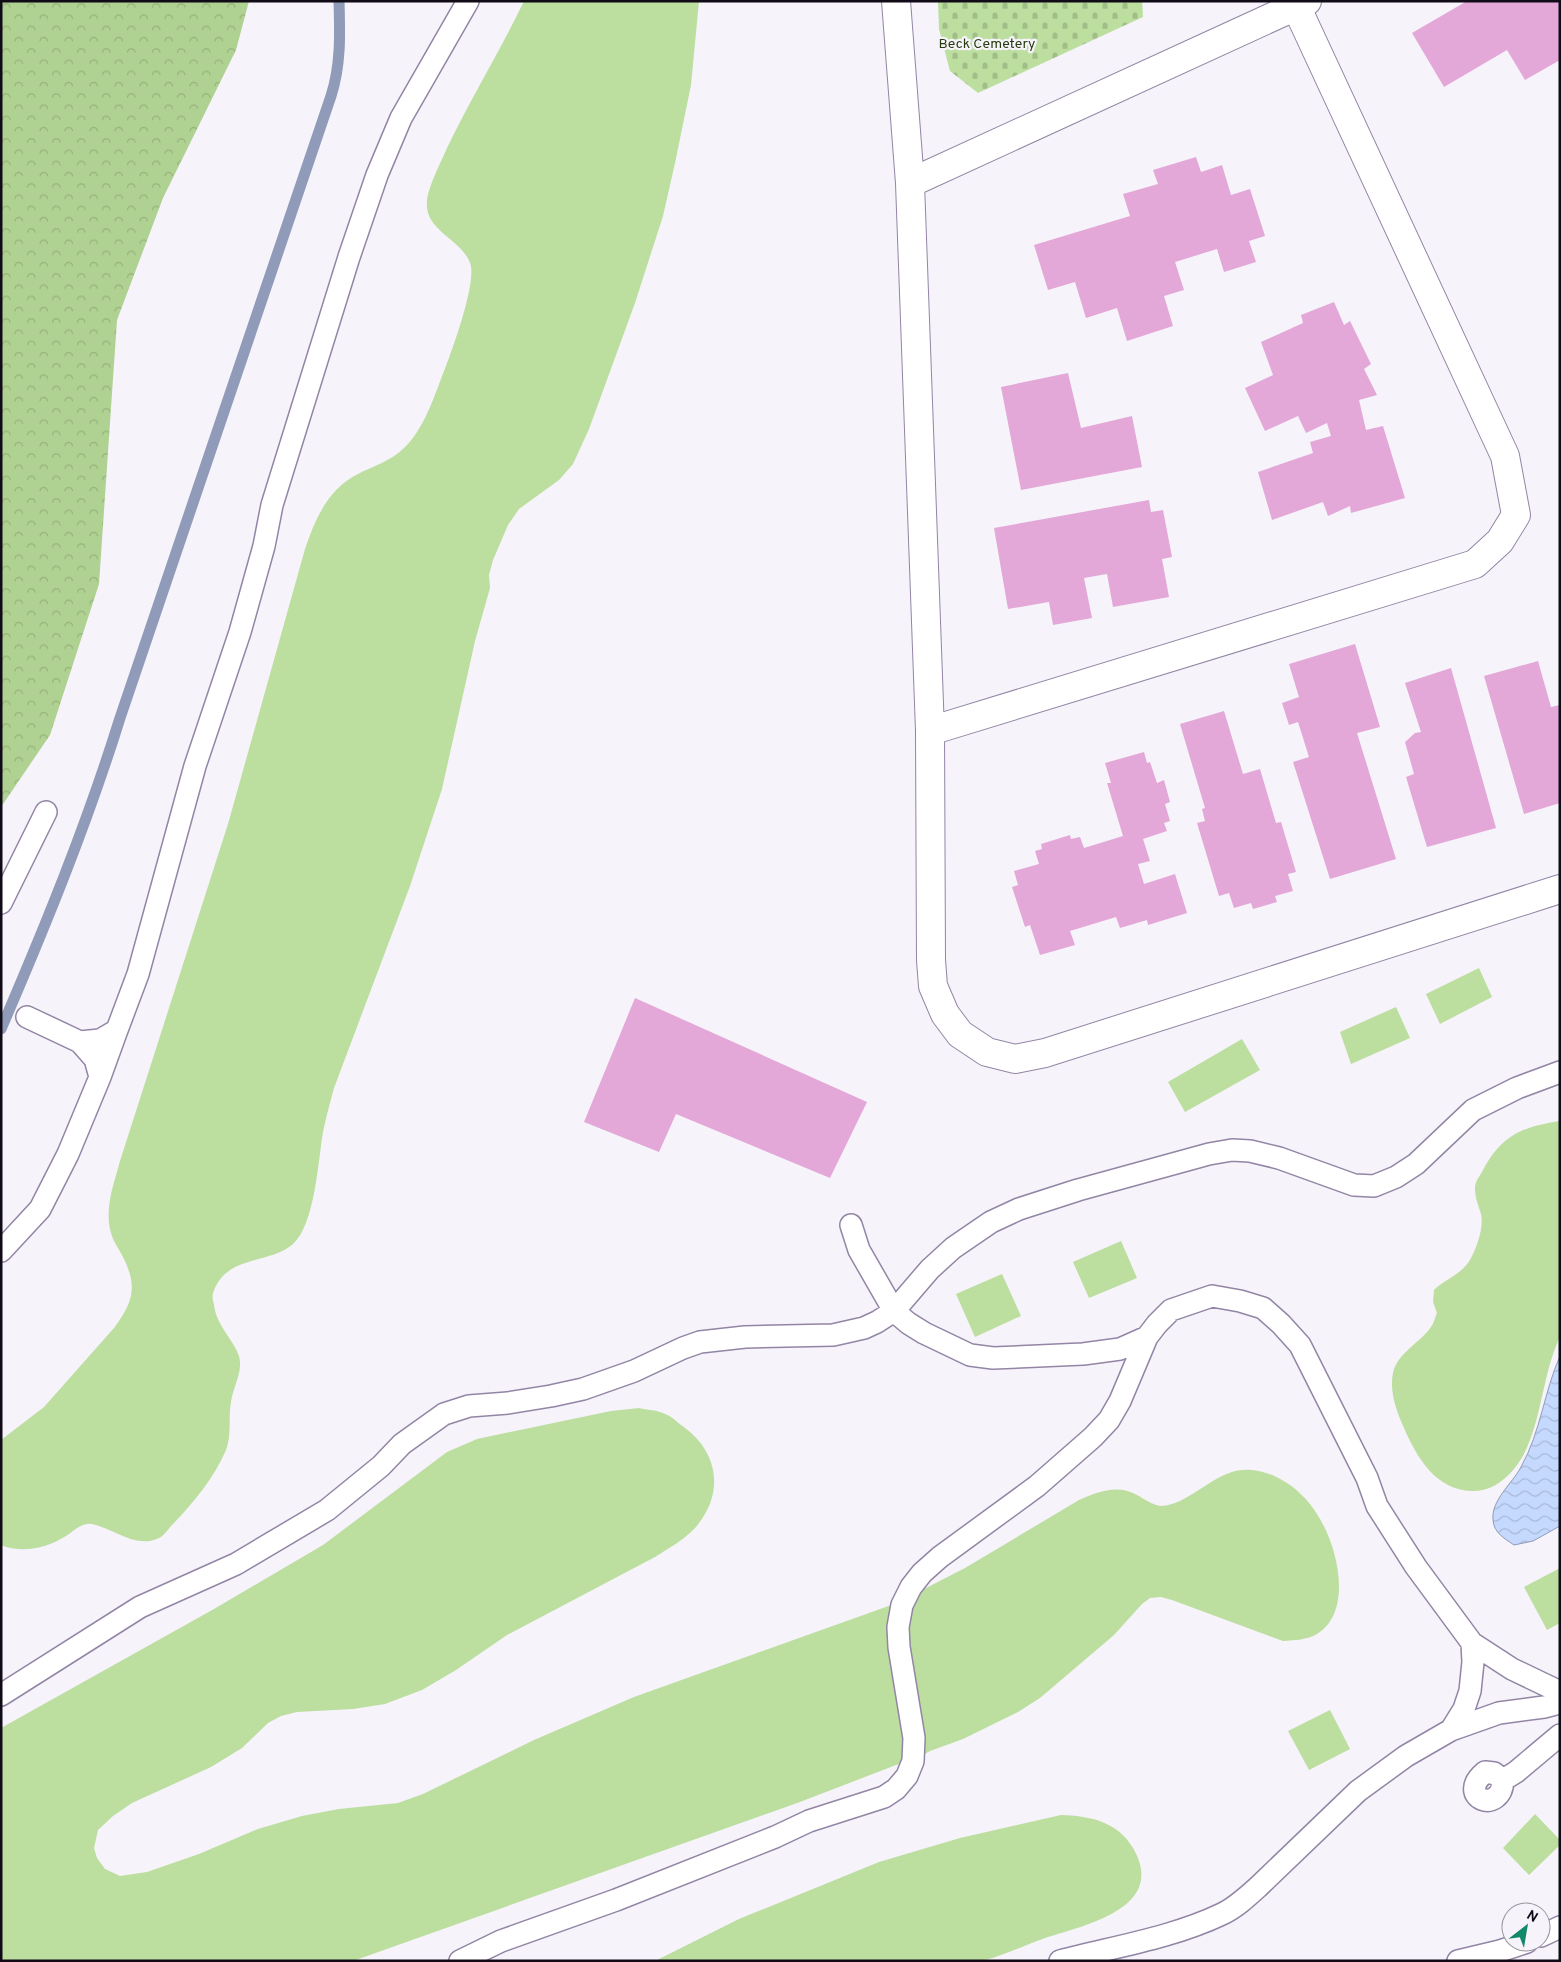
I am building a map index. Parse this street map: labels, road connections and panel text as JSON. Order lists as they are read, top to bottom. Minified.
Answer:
{"parks":["Beck Cemetery"],"north":"top right"}
